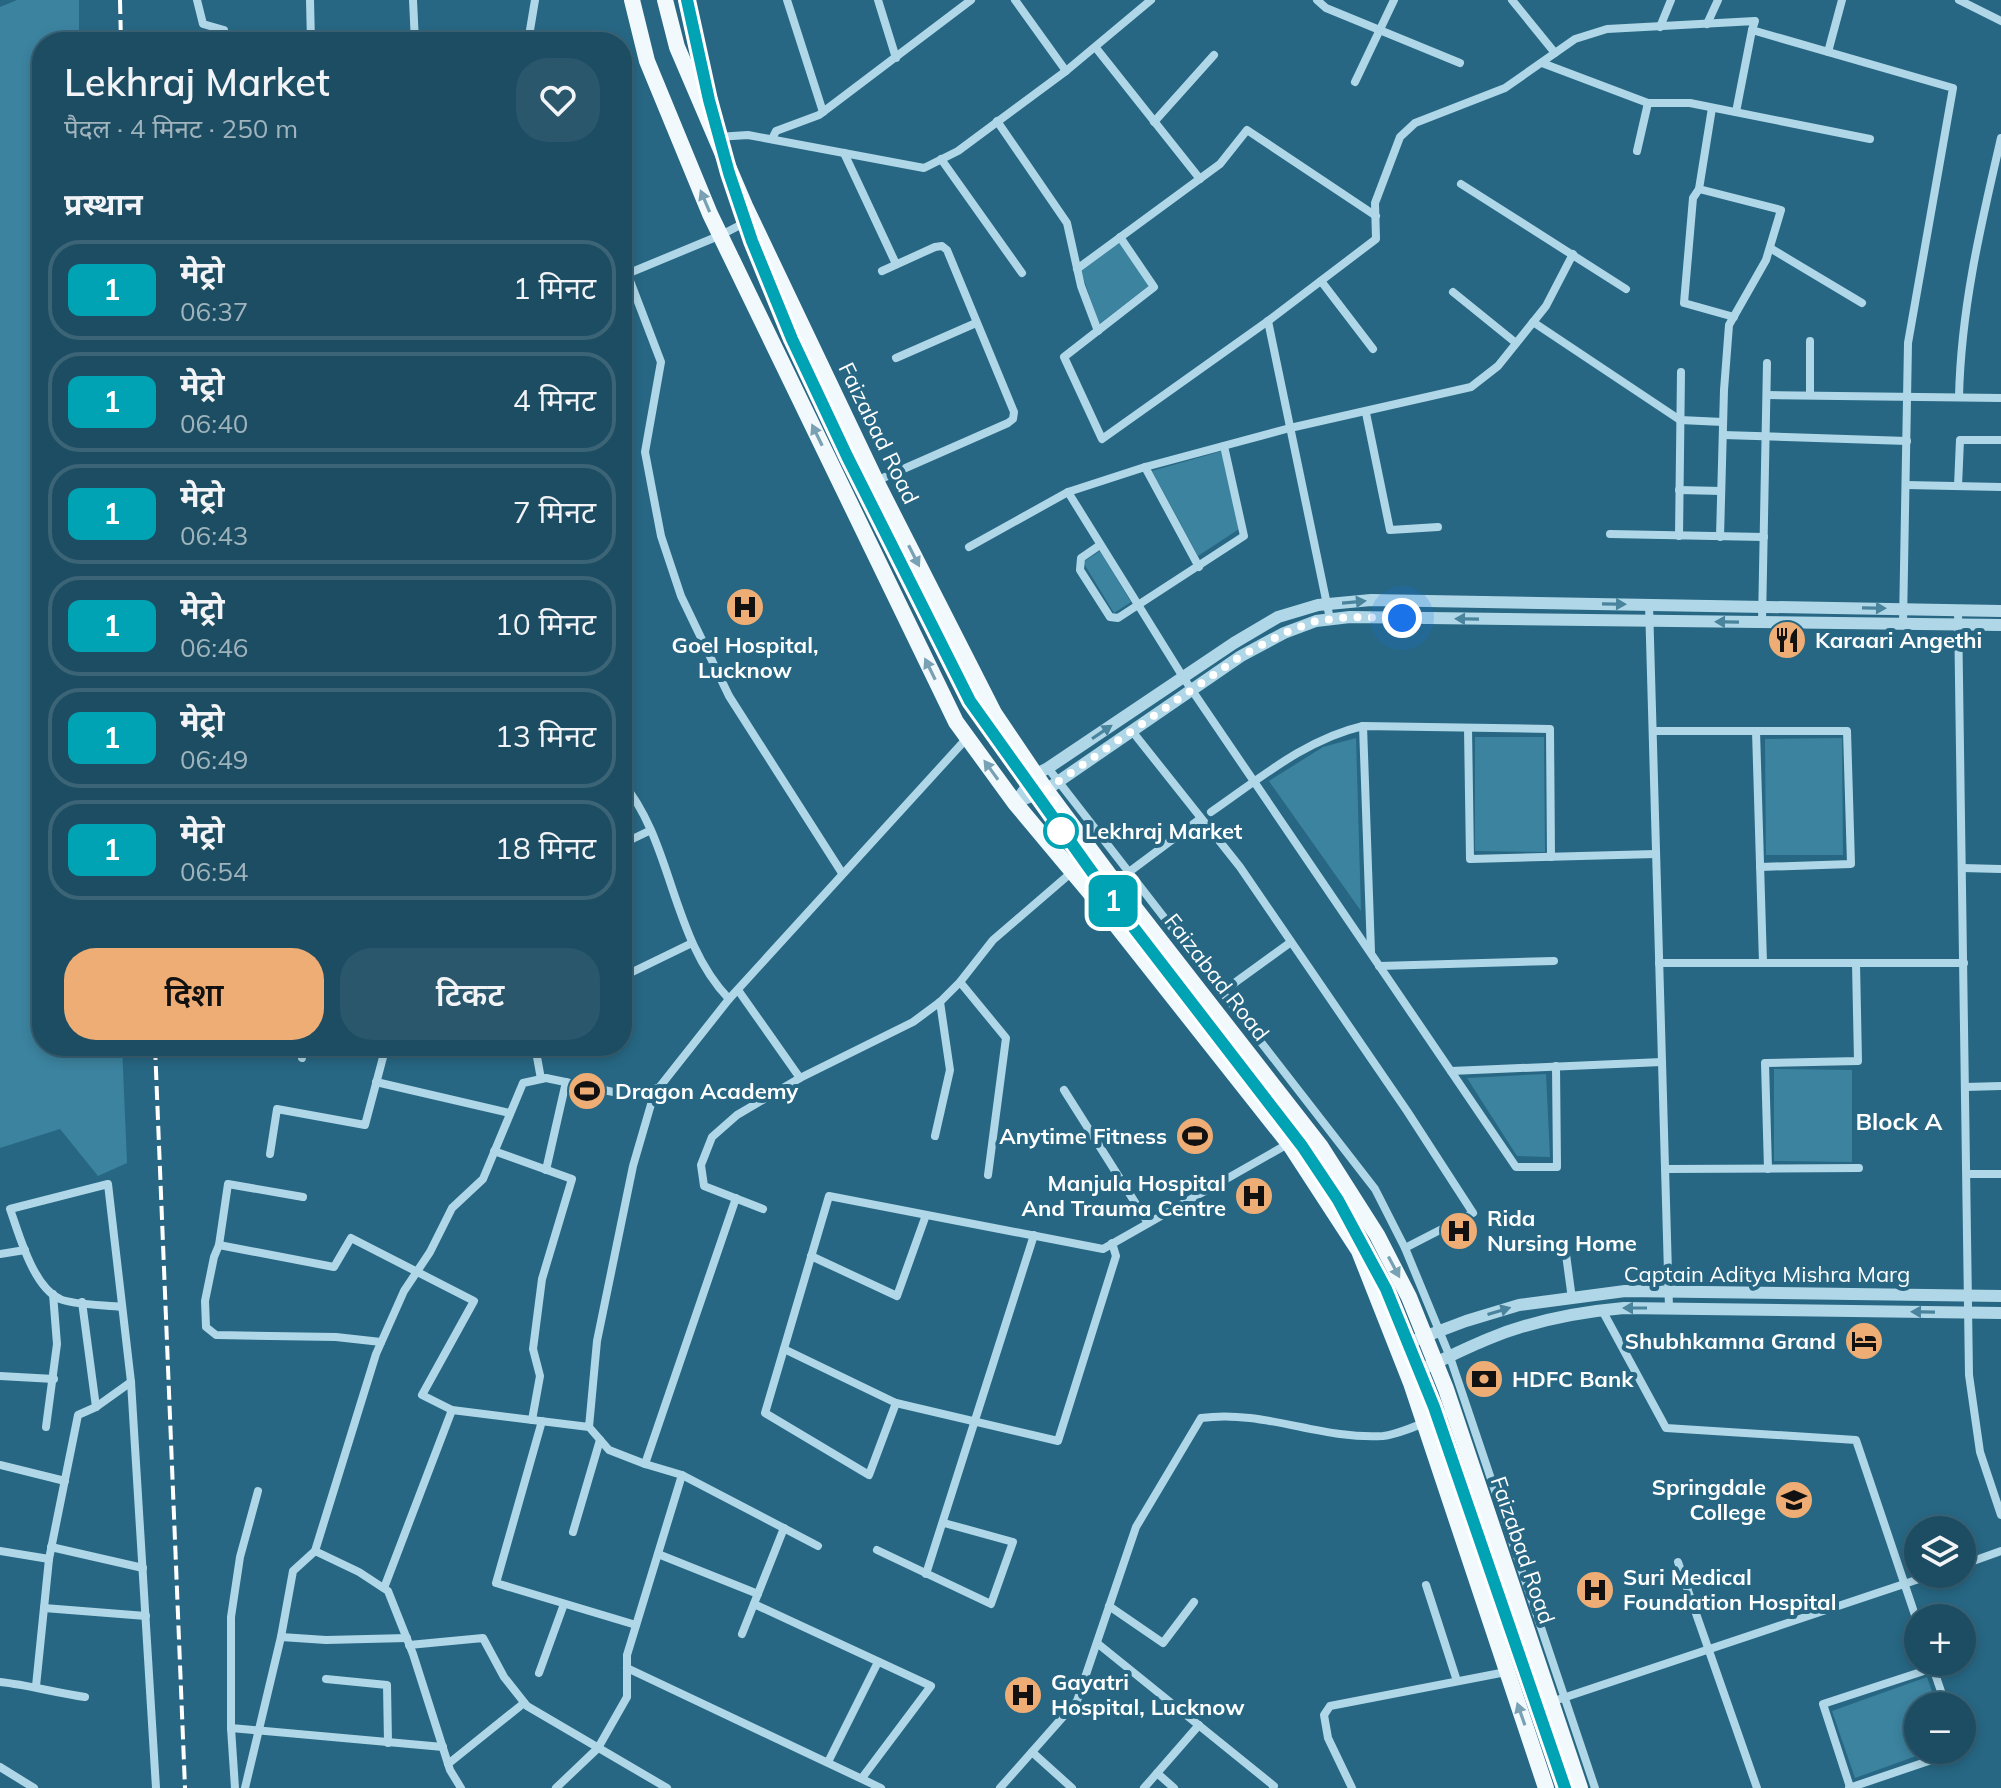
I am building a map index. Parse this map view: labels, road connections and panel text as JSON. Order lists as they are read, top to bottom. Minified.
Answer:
{"streets":{"main road":["Faizabad Road"],"street":["Captain Aditya Mishra Marg"]},"crossings":[["Faizabad Road","Captain Aditya Mishra Marg"]],"districts":["Block A"],"places":{"hospital":["Goel Hospital, Lucknow","Manjula Hospital And Trauma Centre","Rida Nursing Home","Suri Medical Foundation Hospital","Gayatri Hospital, Lucknow"],"restaurant":["Karaari Angethi"],"other":["Lekhraj Market"],"sports":["Dragon Academy","Anytime Fitness"],"hotel":["Shubhkamna Grand"],"bank":["HDFC Bank"],"school or university":["Springdale College"]},"lines":["metro line 1"],"page":{"on_map":"1","heading":[["Lekhraj Market","पैदल · 4 मिनट · 250 m"],"प्रस्थान"],"list":[{"mark":"1","name":"मेट्रो","note":"06:37","value":"1 मिनट"},{"mark":"1","name":"मेट्रो","note":"06:40","value":"4 मिनट"},{"mark":"1","name":"मेट्रो","note":"06:43","value":"7 मिनट"},{"mark":"1","name":"मेट्रो","note":"06:46","value":"10 मिनट"},{"mark":"1","name":"मेट्रो","note":"06:49","value":"13 मिनट"},{"mark":"1","name":"मेट्रो","note":"06:54","value":"18 मिनट"}],"buttons":["दिशा","टिकट"],"map_buttons":["+","−"]}}
